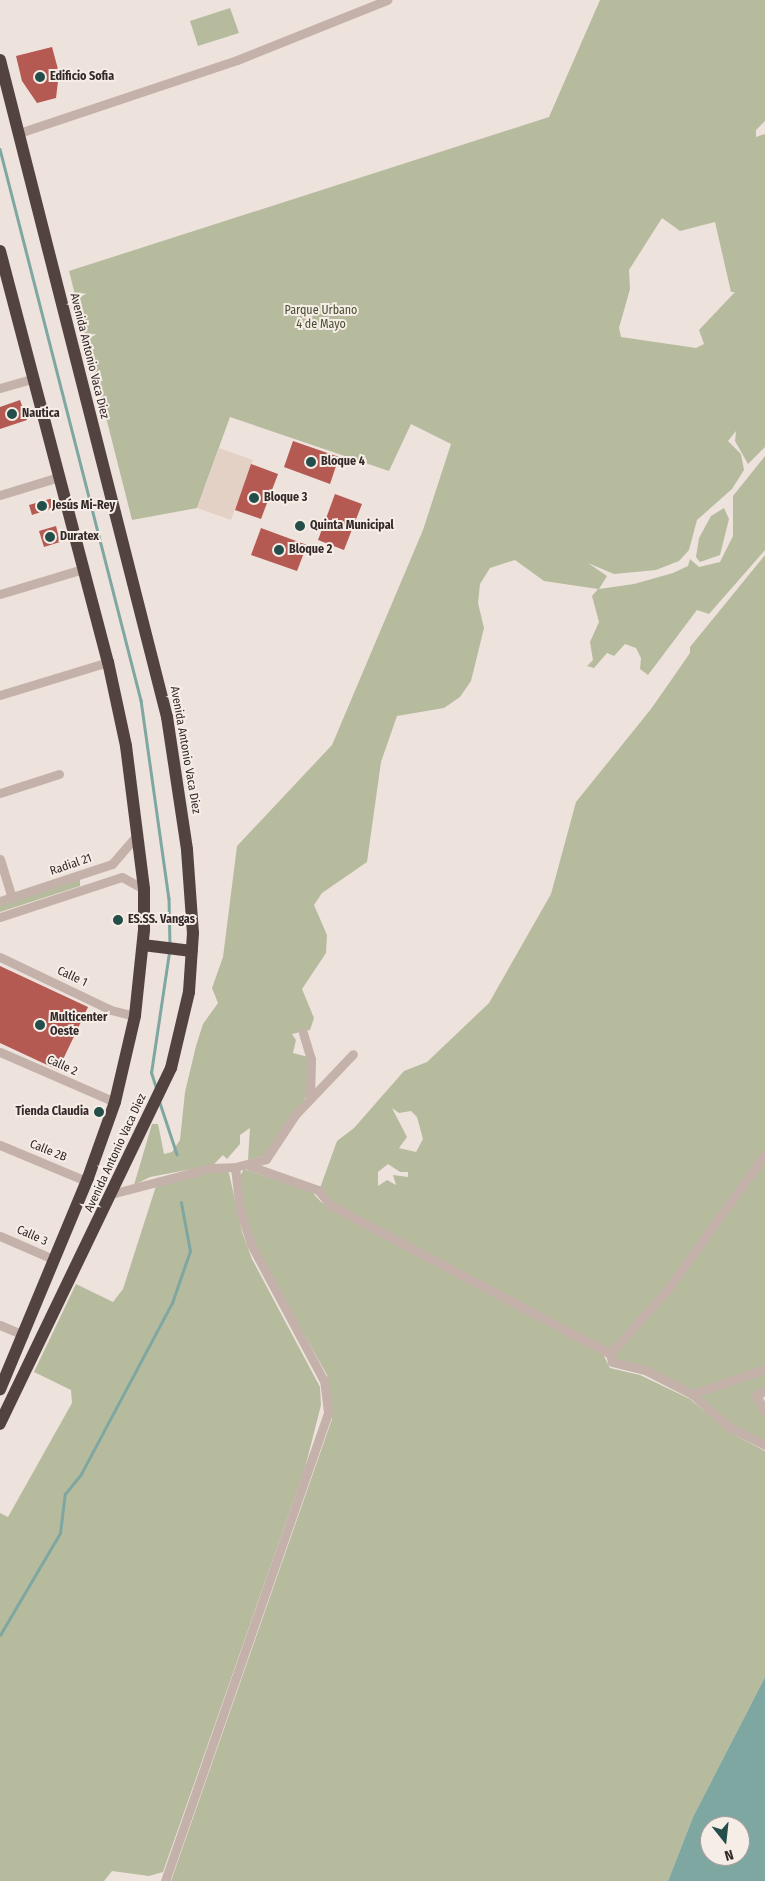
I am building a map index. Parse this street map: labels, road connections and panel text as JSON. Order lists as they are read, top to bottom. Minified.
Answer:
{"streets":{"highway":["Avenida Antonio Vaca Diez"],"street":["Radial 21","Calle 1","Calle 2","Calle 2B","Calle 3"]},"crossings":[["Avenida Antonio Vaca Diez","Radial 21"],["Avenida Antonio Vaca Diez","Calle 1"],["Avenida Antonio Vaca Diez","Calle 2"],["Avenida Antonio Vaca Diez","Calle 2B"],["Avenida Antonio Vaca Diez","Calle 3"]],"parks":["Parque Urbano 4 de Mayo"],"places":["Edificio Sofia","Nautica","Bloque 4","Bloque 3","Jesús Mi-Rey","Quinta Municipal","Duratex","Bloque 2","ES.SS. Vangas","Multicenter Oeste","Tienda Claudia"],"north":"bottom"}
